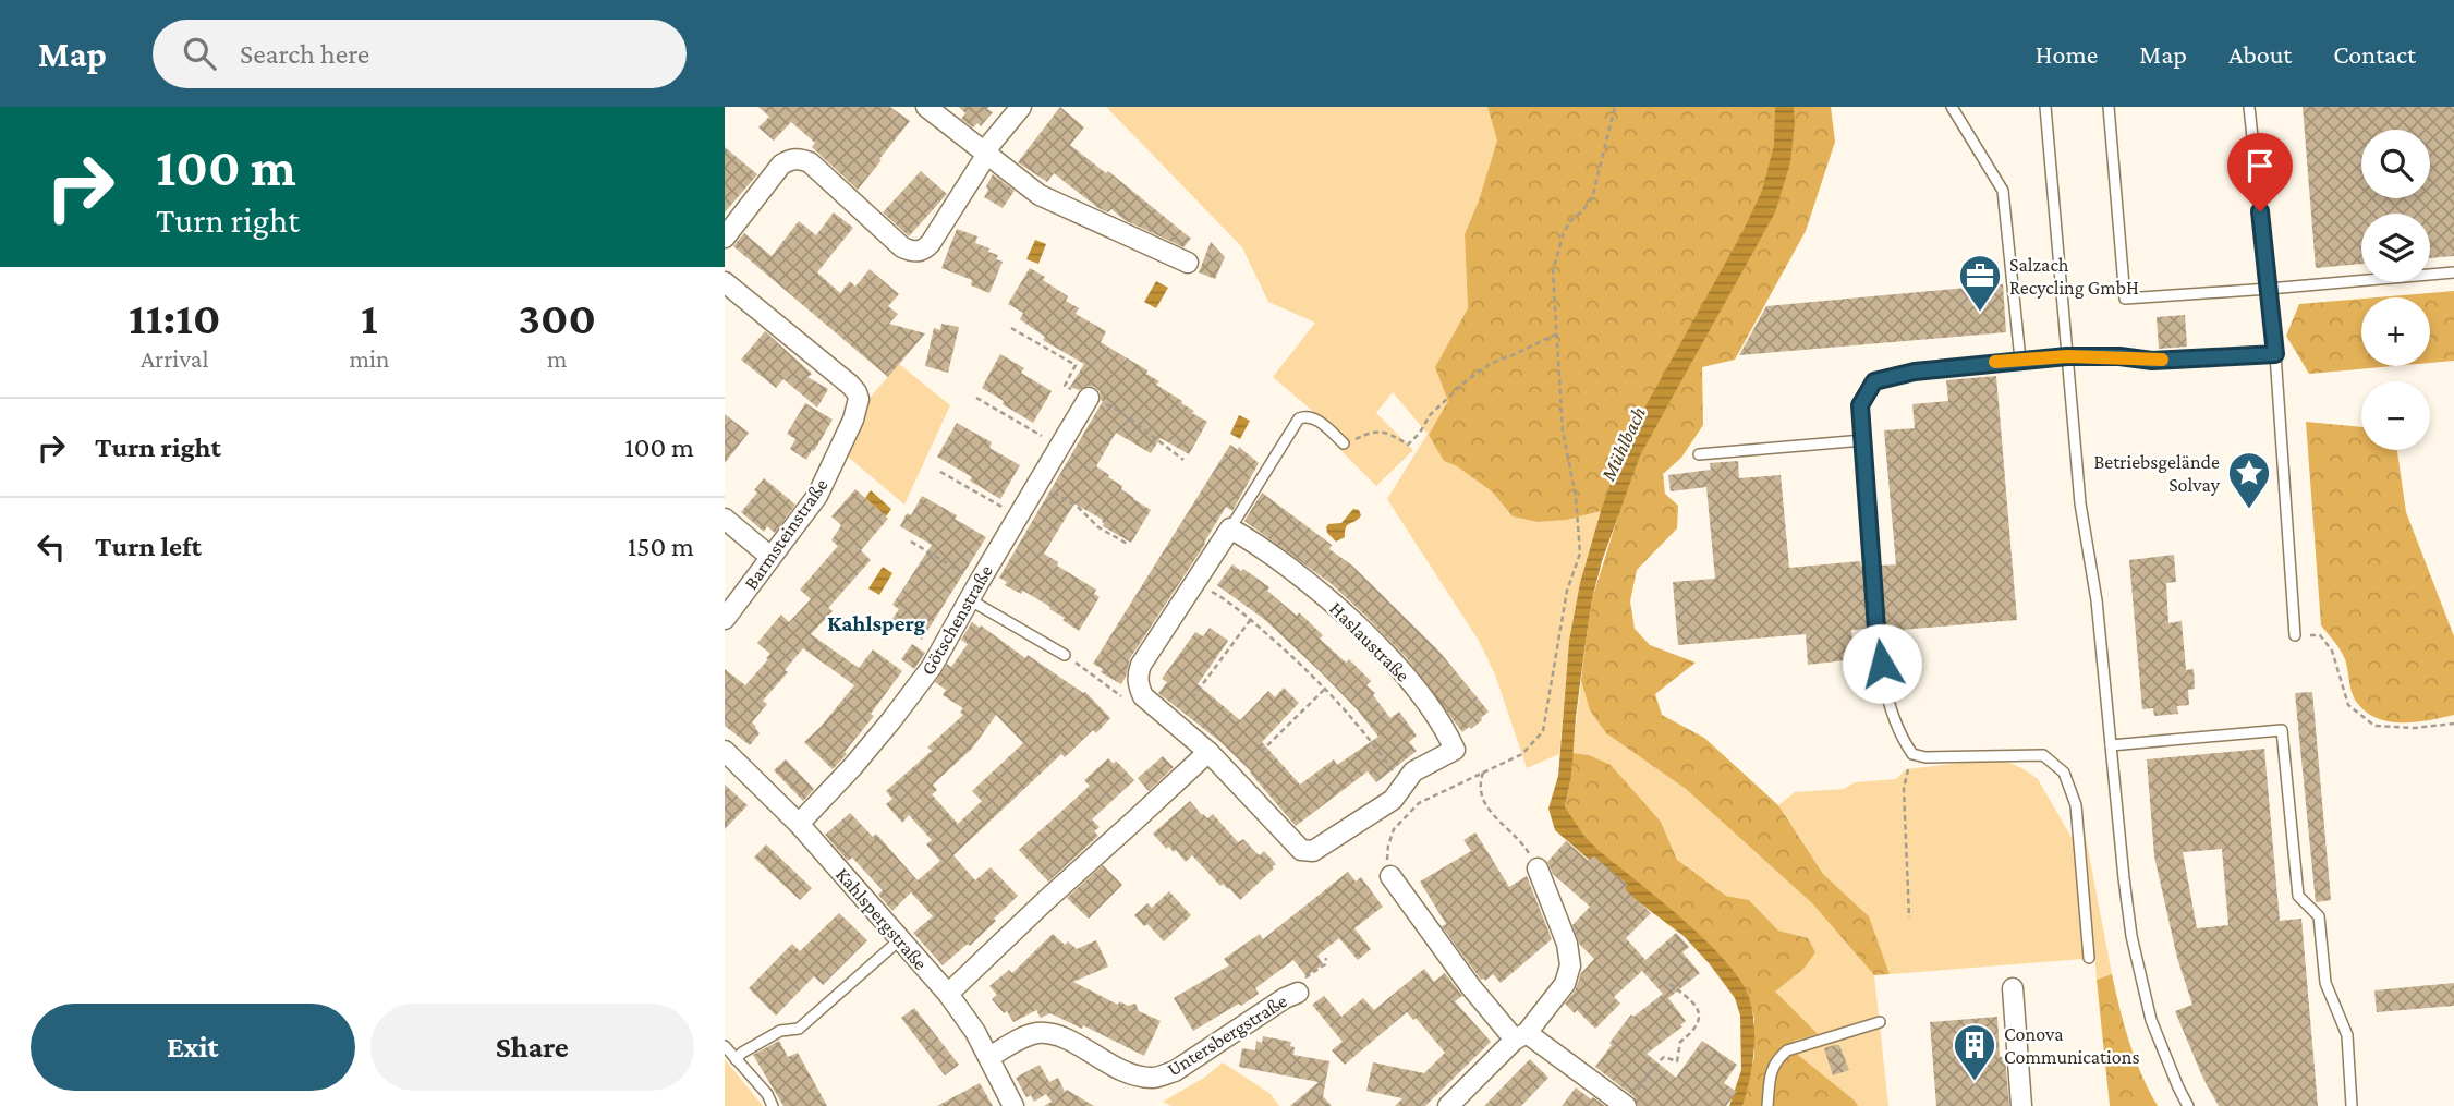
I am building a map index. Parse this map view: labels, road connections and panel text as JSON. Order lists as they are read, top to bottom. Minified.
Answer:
{"streets":{"street":["Barmsteinstraße","Götschenstraße","Haslaustraße","Kahlspergstraße","Untersbergstraße"]},"crossings":[["Götschenstraße","Kahlspergstraße"],["Kahlspergstraße","Untersbergstraße"]],"districts":["Kahlsperg"],"water":["Mühlbach"],"places":{"office":["Salzach Recycling GmbH"],"place":["Betriebsgelände Solvay"],"building":["Conova Communications"]},"page":{"header":"Map","search":"Search here","nav":["Home","Map","About","Contact"],"turn":["100 m","Turn right"],"map_buttons":["+","−"],"eta":["11:10","Arrival","1","min","300","m"],"list":[{"name":"Turn right","value":"100 m"},{"name":"Turn left","value":"150 m"}],"buttons":["Exit","Share"]}}
